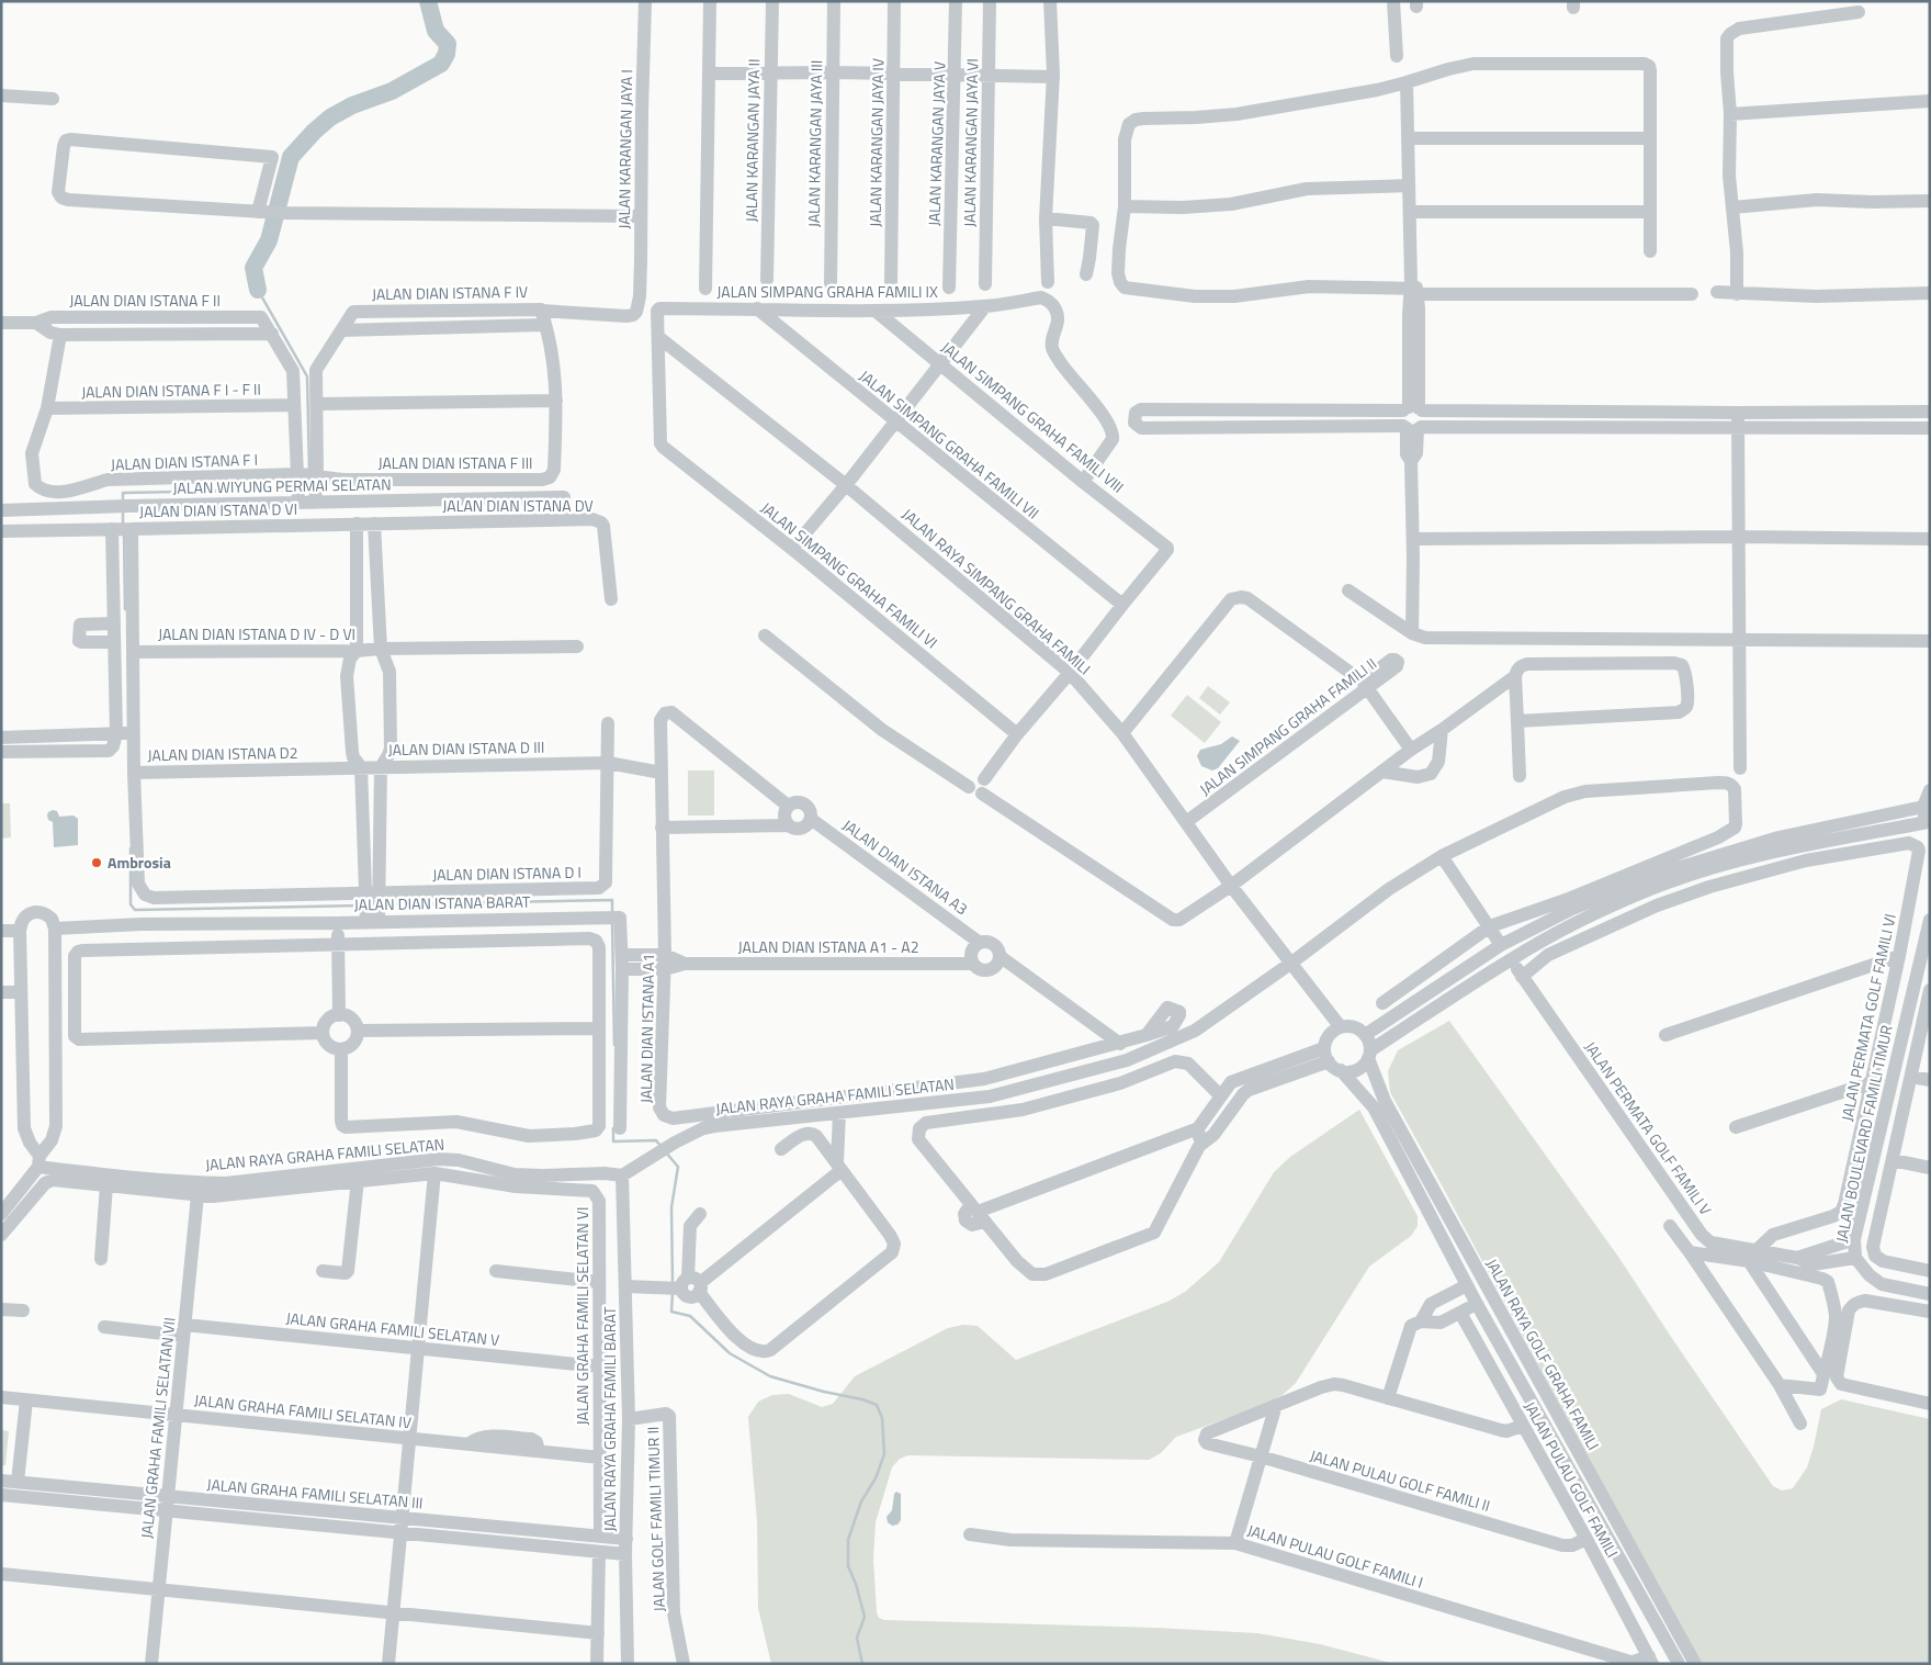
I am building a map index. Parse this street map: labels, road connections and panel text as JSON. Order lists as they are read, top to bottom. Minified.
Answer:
{"streets":{"street":["JALAN KARANGAN JAYA II","JALAN KARANGAN JAYA IV","JALAN KARANGAN JAYA VI","JALAN KARANGAN JAYA III","JALAN KARANGAN JAYA V","JALAN KARANGAN JAYA I","JALAN SIMPANG GRAHA FAMILI IX","JALAN DIAN ISTANA F IV","JALAN DIAN ISTANA F II","JALAN DIAN ISTANA F I - F II","JALAN SIMPANG GRAHA FAMILI VIII","JALAN SIMPANG GRAHA FAMILI VII","JALAN DIAN ISTANA F I","JALAN DIAN ISTANA F III","JALAN WIYUNG PERMAI SELATAN","JALAN DIAN ISTANA DV","JALAN DIAN ISTANA D VI","JALAN SIMPANG GRAHA FAMILI VI","JALAN RAYA SIMPANG GRAHA FAMILI","JALAN DIAN ISTANA D IV - D VI","JALAN SIMPANG GRAHA FAMILI II","JALAN DIAN ISTANA D III","JALAN DIAN ISTANA D2","JALAN DIAN ISTANA A3","JALAN DIAN ISTANA D I","JALAN DIAN ISTANA BARAT","JALAN DIAN ISTANA A1 - A2","JALAN PERMATA GOLF FAMILI VI","JALAN DIAN ISTANA A1","JALAN RAYA GRAHA FAMILI SELATAN","JALAN PERMATA GOLF FAMILI V","JALAN BOULEVARD FAMILI TIMUR","JALAN GRAHA FAMILI SELATAN VI","JALAN GRAHA FAMILI SELATAN V","JALAN RAYA GOLF GRAHA FAMILI","JALAN GRAHA FAMILI SELATAN IV","JALAN RAYA GRAHA FAMILI BARAT","JALAN GRAHA FAMILI SELATAN VII","JALAN PULAU GOLF FAMILI","JALAN PULAU GOLF FAMILI II","JALAN GRAHA FAMILI SELATAN III","JALAN GOLF FAMILI TIMUR II","JALAN PULAU GOLF FAMILI I"]},"crossings":[["JALAN KARANGAN JAYA I","JALAN DIAN ISTANA F IV"],["JALAN KARANGAN JAYA I","JALAN DIAN ISTANA F III"],["JALAN SIMPANG GRAHA FAMILI IX","JALAN SIMPANG GRAHA FAMILI VIII"],["JALAN SIMPANG GRAHA FAMILI IX","JALAN SIMPANG GRAHA FAMILI VII"],["JALAN SIMPANG GRAHA FAMILI IX","JALAN SIMPANG GRAHA FAMILI VI"],["JALAN SIMPANG GRAHA FAMILI IX","JALAN RAYA SIMPANG GRAHA FAMILI"],["JALAN DIAN ISTANA F IV","JALAN DIAN ISTANA F II"],["JALAN DIAN ISTANA F IV","JALAN DIAN ISTANA F I"],["JALAN DIAN ISTANA F IV","JALAN DIAN ISTANA F III"],["JALAN DIAN ISTANA F IV","JALAN WIYUNG PERMAI SELATAN"],["JALAN DIAN ISTANA F II","JALAN DIAN ISTANA F I - F II"],["JALAN DIAN ISTANA F II","JALAN DIAN ISTANA F I"],["JALAN DIAN ISTANA F II","JALAN DIAN ISTANA F III"],["JALAN DIAN ISTANA F II","JALAN WIYUNG PERMAI SELATAN"],["JALAN DIAN ISTANA F I - F II","JALAN DIAN ISTANA F I"],["JALAN SIMPANG GRAHA FAMILI VIII","JALAN SIMPANG GRAHA FAMILI VII"],["JALAN DIAN ISTANA F I","JALAN DIAN ISTANA F III"],["JALAN DIAN ISTANA DV","JALAN DIAN ISTANA D VI"],["JALAN DIAN ISTANA DV","JALAN DIAN ISTANA D III"],["JALAN DIAN ISTANA D VI","JALAN DIAN ISTANA D IV - D VI"],["JALAN DIAN ISTANA D VI","JALAN DIAN ISTANA D III"],["JALAN DIAN ISTANA D VI","JALAN DIAN ISTANA D2"],["JALAN RAYA SIMPANG GRAHA FAMILI","JALAN SIMPANG GRAHA FAMILI II"],["JALAN RAYA SIMPANG GRAHA FAMILI","JALAN RAYA GRAHA FAMILI SELATAN"],["JALAN RAYA SIMPANG GRAHA FAMILI","JALAN RAYA GOLF GRAHA FAMILI"],["JALAN DIAN ISTANA D IV - D VI","JALAN DIAN ISTANA D III"],["JALAN DIAN ISTANA D III","JALAN DIAN ISTANA D2"],["JALAN DIAN ISTANA D III","JALAN DIAN ISTANA D I"],["JALAN DIAN ISTANA D III","JALAN DIAN ISTANA A1"],["JALAN DIAN ISTANA D2","JALAN DIAN ISTANA D I"],["JALAN DIAN ISTANA A3","JALAN DIAN ISTANA A1 - A2"],["JALAN DIAN ISTANA A3","JALAN DIAN ISTANA A1"],["JALAN DIAN ISTANA BARAT","JALAN DIAN ISTANA A1 - A2"],["JALAN DIAN ISTANA A1 - A2","JALAN DIAN ISTANA A1"],["JALAN PERMATA GOLF FAMILI VI","JALAN PERMATA GOLF FAMILI V"],["JALAN RAYA GRAHA FAMILI SELATAN","JALAN RAYA GRAHA FAMILI BARAT"],["JALAN PERMATA GOLF FAMILI V","JALAN BOULEVARD FAMILI TIMUR"],["JALAN GRAHA FAMILI SELATAN VI","JALAN GRAHA FAMILI SELATAN V"],["JALAN GRAHA FAMILI SELATAN VI","JALAN GRAHA FAMILI SELATAN IV"],["JALAN GRAHA FAMILI SELATAN VI","JALAN GRAHA FAMILI SELATAN VII"],["JALAN GRAHA FAMILI SELATAN VI","JALAN GRAHA FAMILI SELATAN III"],["JALAN GRAHA FAMILI SELATAN V","JALAN GRAHA FAMILI SELATAN VII"],["JALAN GRAHA FAMILI SELATAN IV","JALAN GRAHA FAMILI SELATAN VII"],["JALAN RAYA GRAHA FAMILI BARAT","JALAN GRAHA FAMILI SELATAN III"],["JALAN RAYA GRAHA FAMILI BARAT","JALAN GOLF FAMILI TIMUR II"],["JALAN GRAHA FAMILI SELATAN VII","JALAN GRAHA FAMILI SELATAN III"],["JALAN PULAU GOLF FAMILI","JALAN PULAU GOLF FAMILI II"],["JALAN PULAU GOLF FAMILI","JALAN PULAU GOLF FAMILI I"]],"places":["Ambrosia"]}
